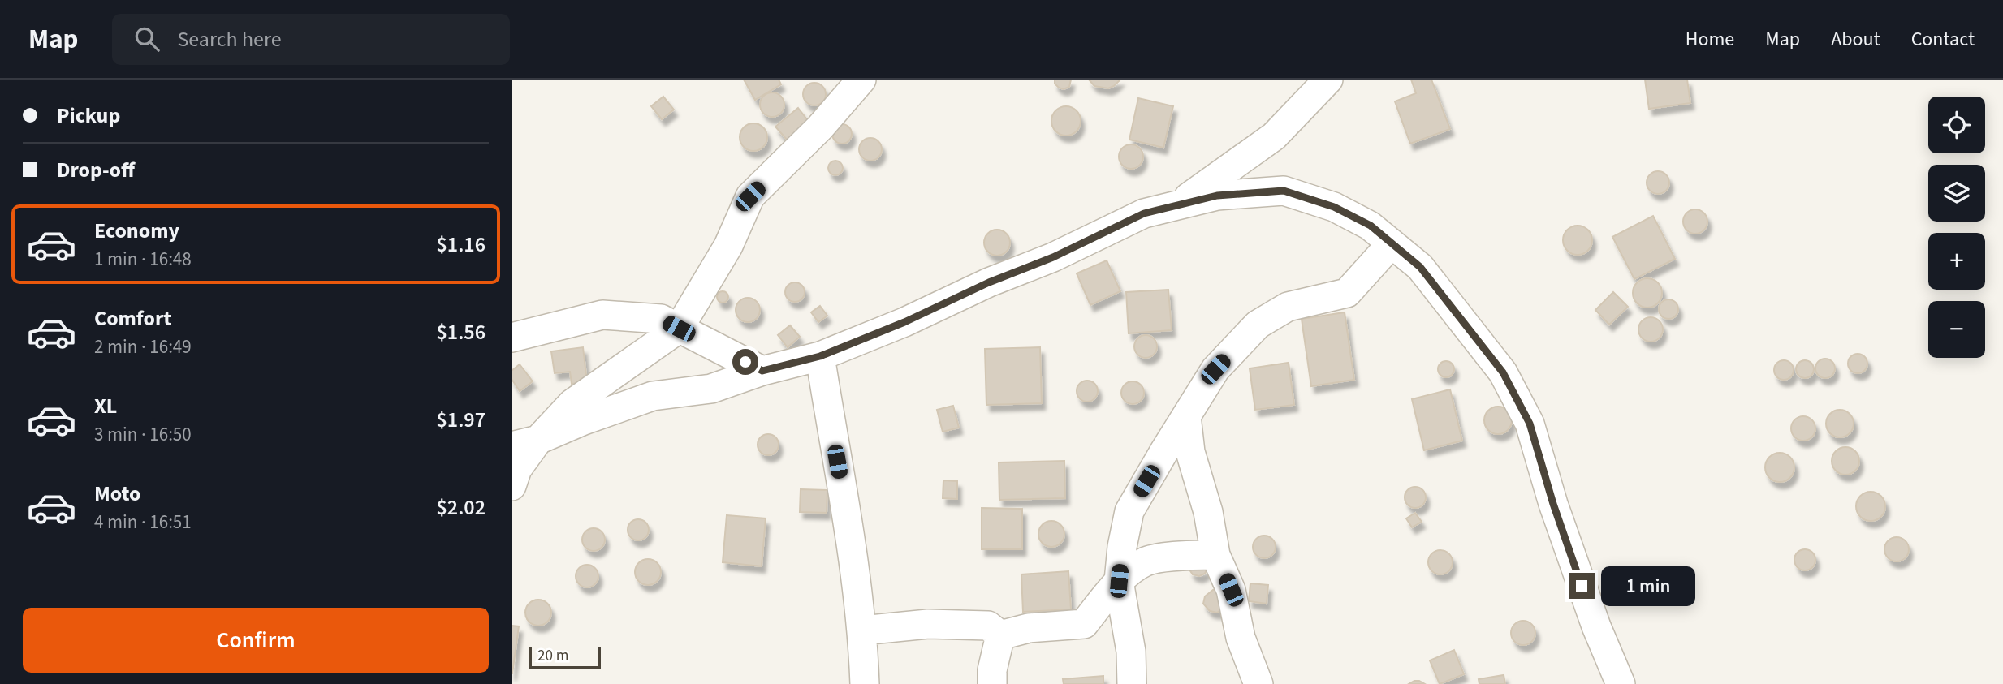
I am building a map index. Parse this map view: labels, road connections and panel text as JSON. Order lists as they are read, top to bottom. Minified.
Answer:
{"scale_bar":"20 m","page":{"header":"Map","search":"Search here","nav":["Home","Map","About","Contact"],"banner":["Pickup","Drop-off"],"map_buttons":["+","−"],"list":[{"name":"Economy","note":"1 min · 16:48","value":"$1.16"},{"name":"Comfort","note":"2 min · 16:49","value":"$1.56"},{"name":"XL","note":"3 min · 16:50","value":"$1.97"},{"name":"Moto","note":"4 min · 16:51","value":"$2.02"}],"bubble":"1 min","buttons":"Confirm","scale":"20 m"}}
